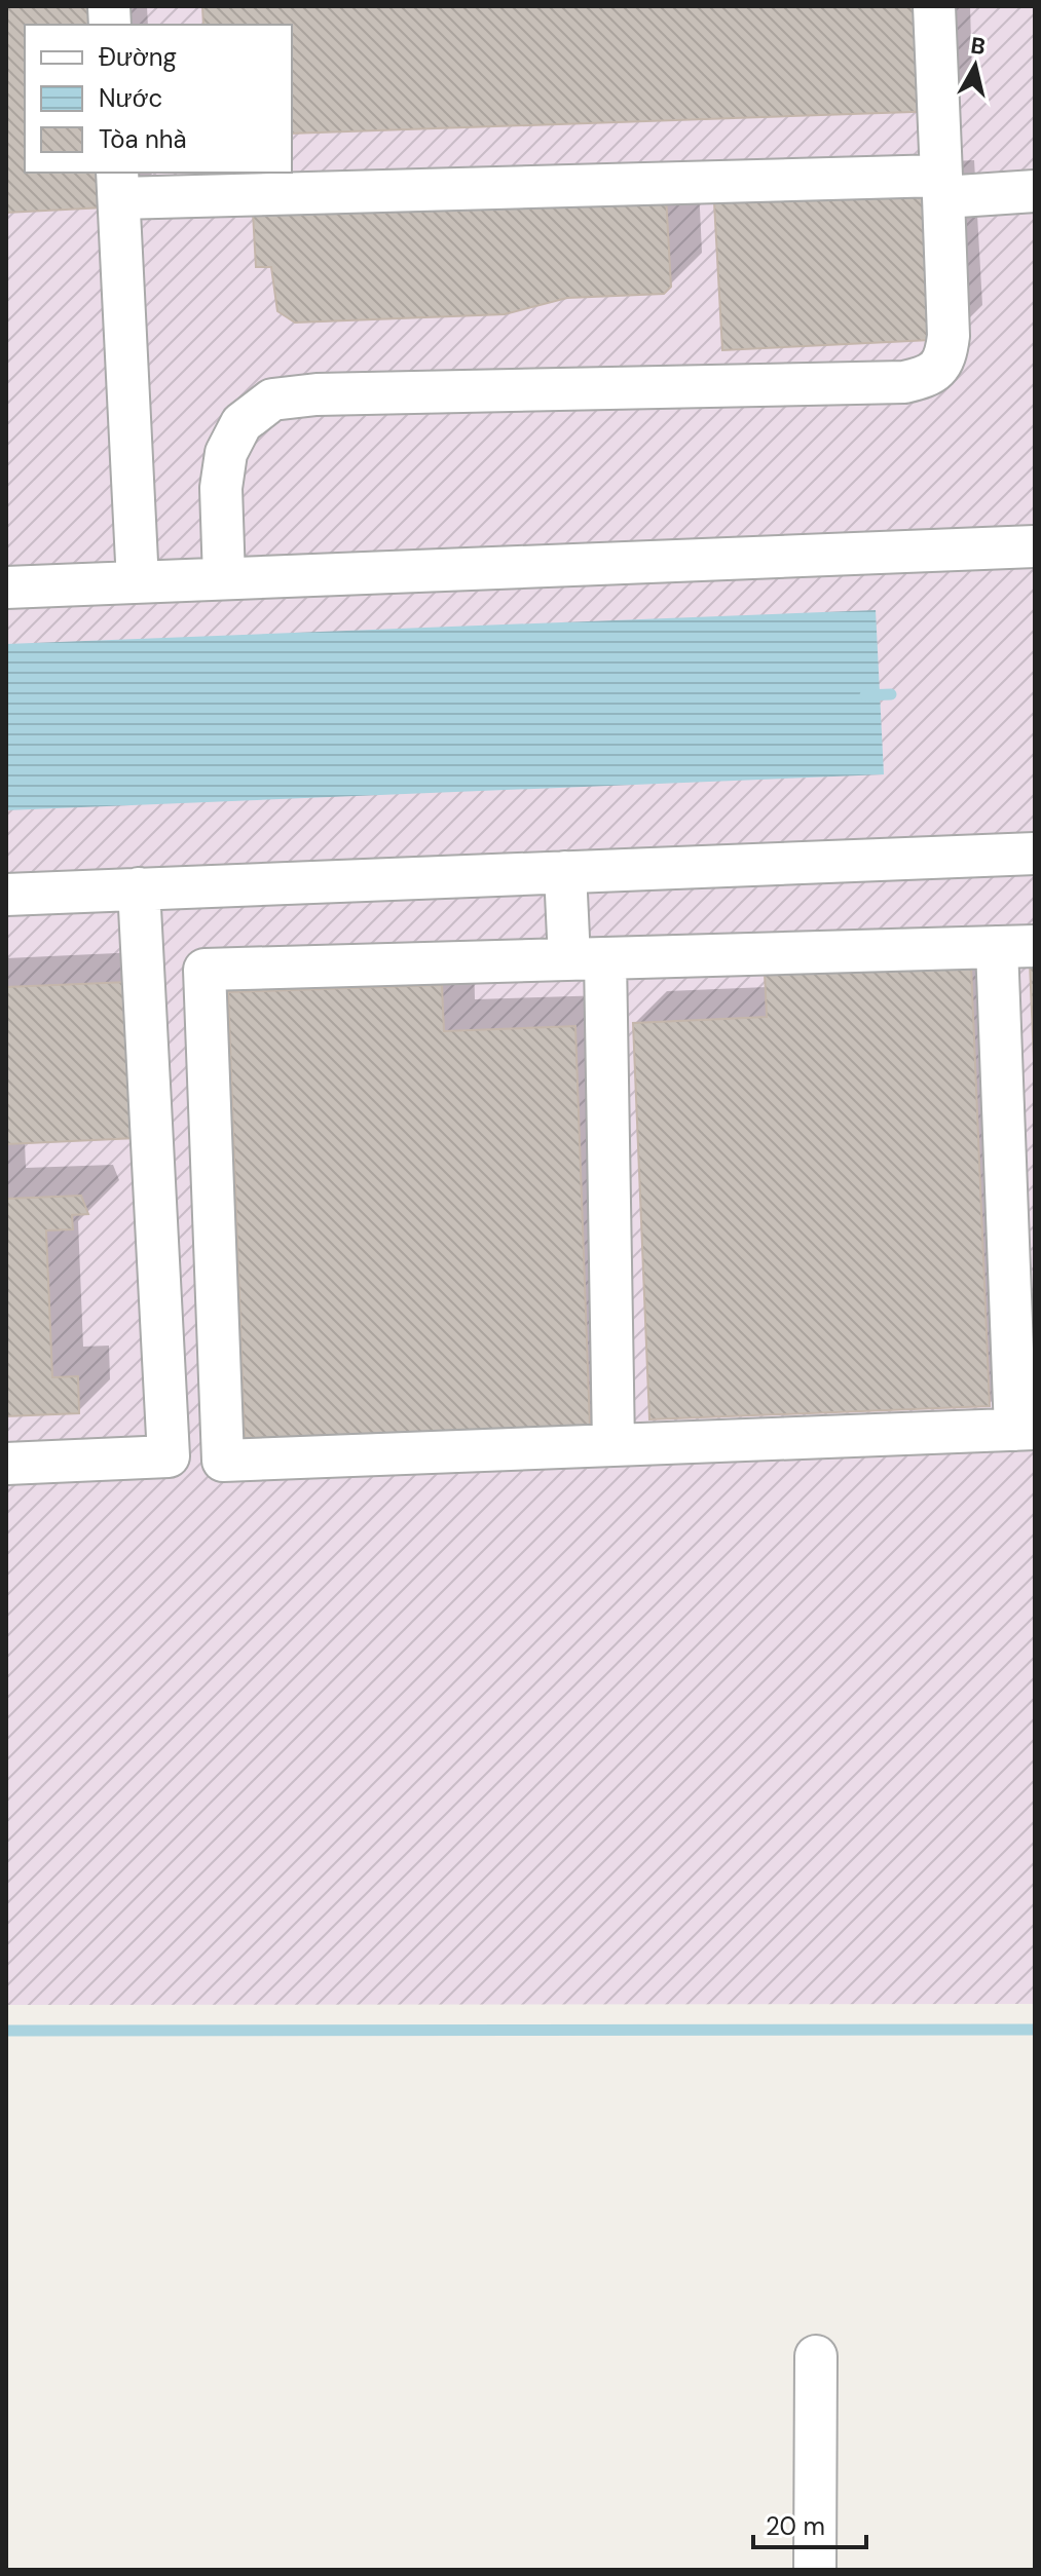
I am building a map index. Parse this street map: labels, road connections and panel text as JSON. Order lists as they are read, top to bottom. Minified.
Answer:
{"legend":["Đường","Nước","Tòa nhà"],"scale_bar":"20 m","north":"top"}
